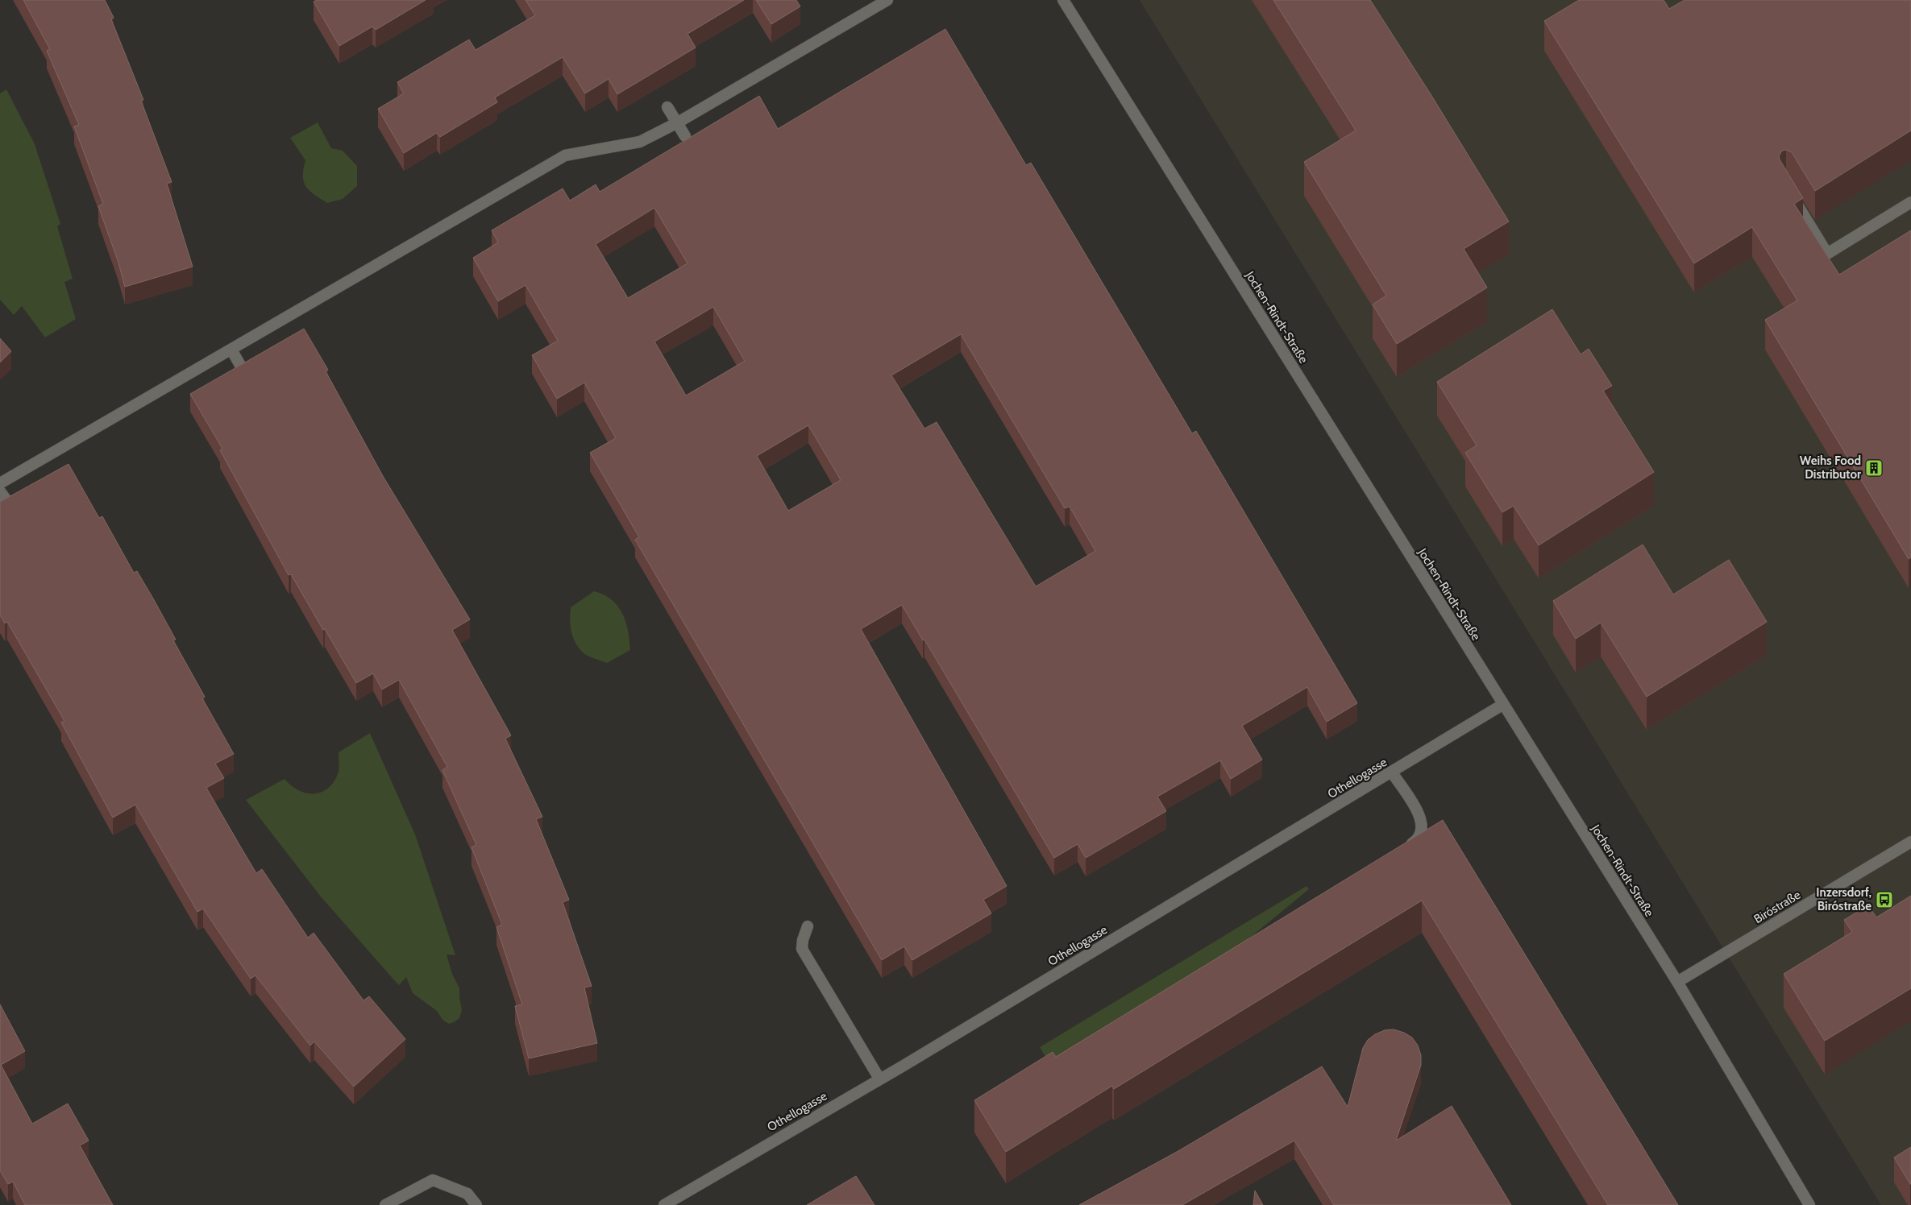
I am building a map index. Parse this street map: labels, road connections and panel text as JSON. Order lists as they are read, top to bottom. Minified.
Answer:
{"streets":{"street":["Jochen-Rindt-Straße","Othellogasse","Biróstraße"]},"crossings":[["Jochen-Rindt-Straße","Othellogasse"],["Jochen-Rindt-Straße","Biróstraße"]],"places":{"building":["Weihs Food Distributor"],"bus stop":["Inzersdorf, Biróstraße"]}}
